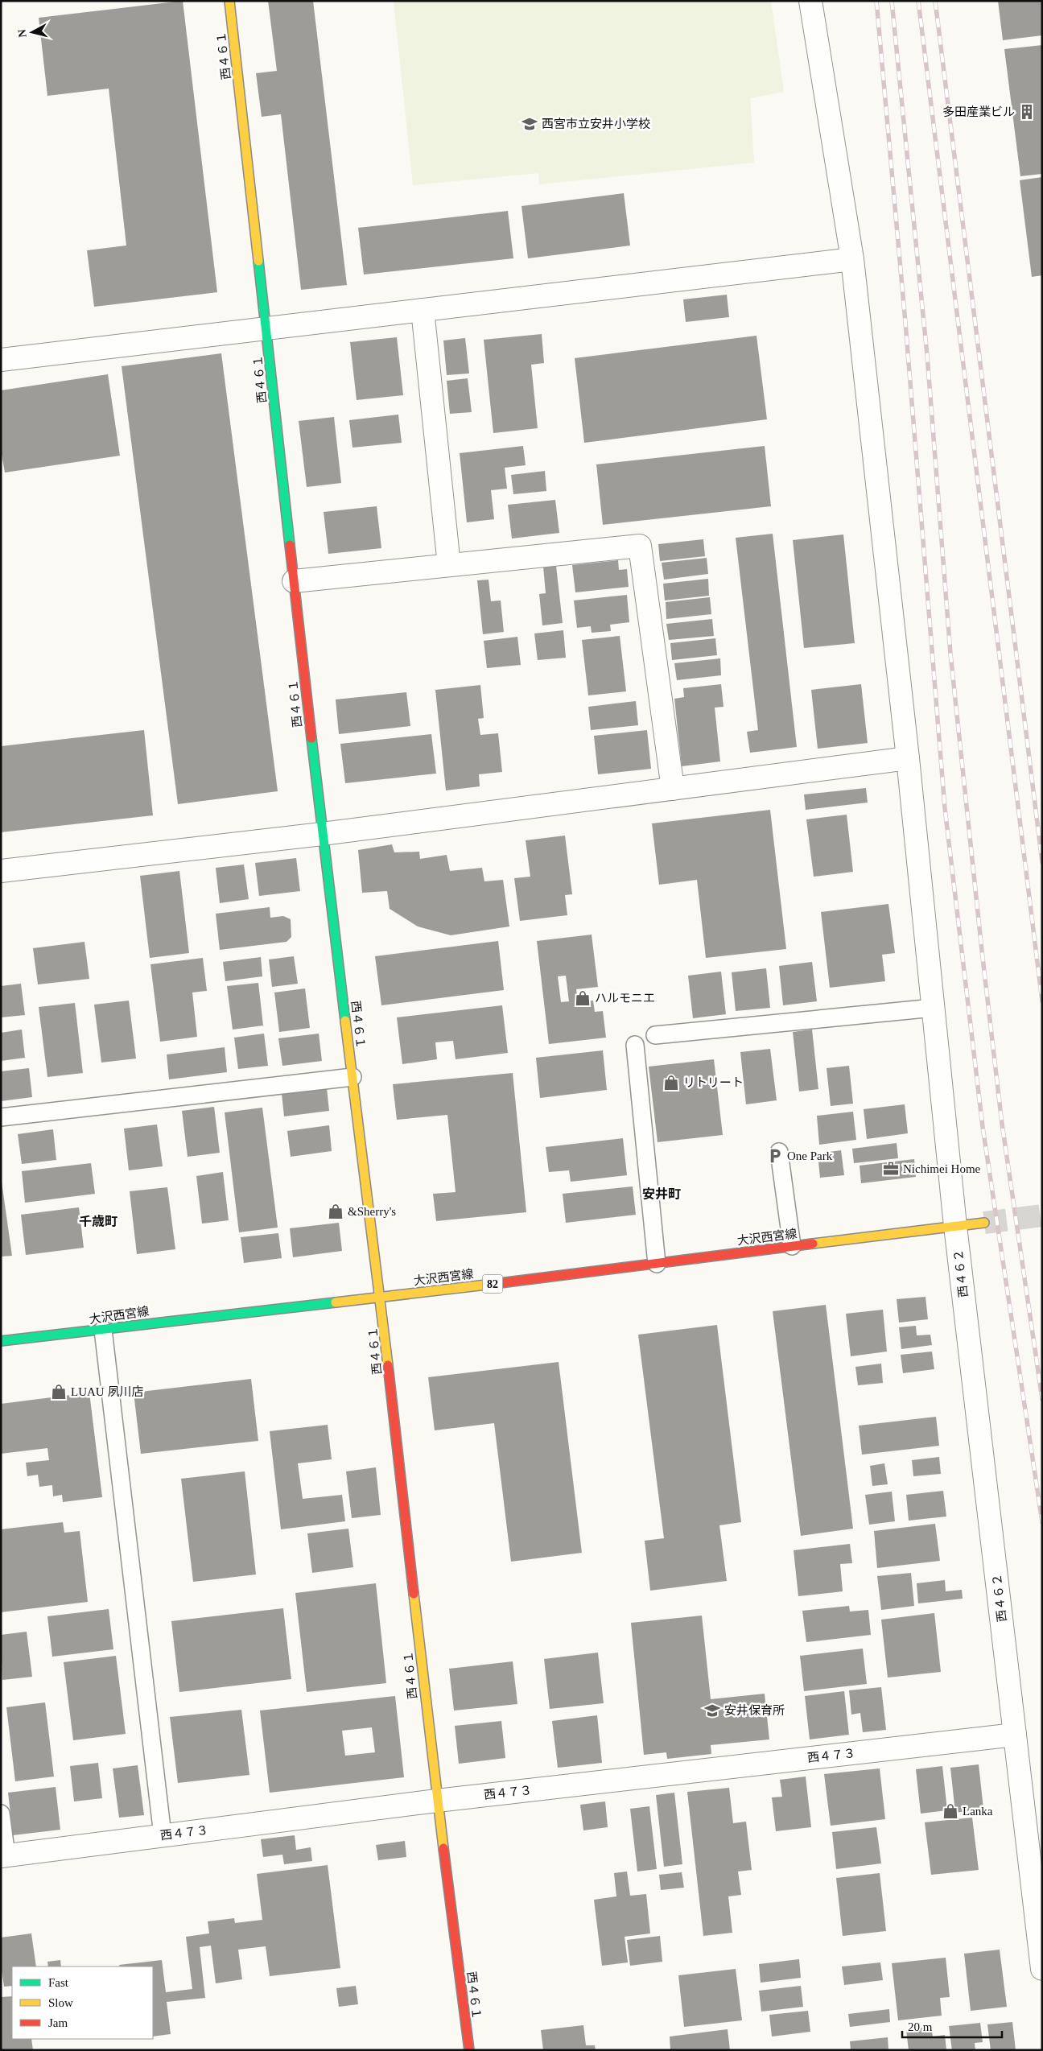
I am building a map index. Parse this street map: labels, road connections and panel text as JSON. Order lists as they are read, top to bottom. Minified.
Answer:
{"streets":{"street":["西４６１","大沢西宮線","西４６２","82","西４７３"]},"crossings":[["西４６１","大沢西宮線"],["西４６１","西４７３"],["大沢西宮線","西４６２"],["西４６２","西４７３"]],"districts":["安井町","千歳町"],"places":{"building":["多田産業ビル"],"school or university":["西宮市立安井小学校","安井保育所"],"shop":["ハルモニエ","リトリート","&Sherry's","LUAU 夙川店","Lanka"],"parking":["One Park"],"office":["Nichimei Home"]},"legend":["Fast","Slow","Jam"],"scale_bar":"20 m","north":"left"}
